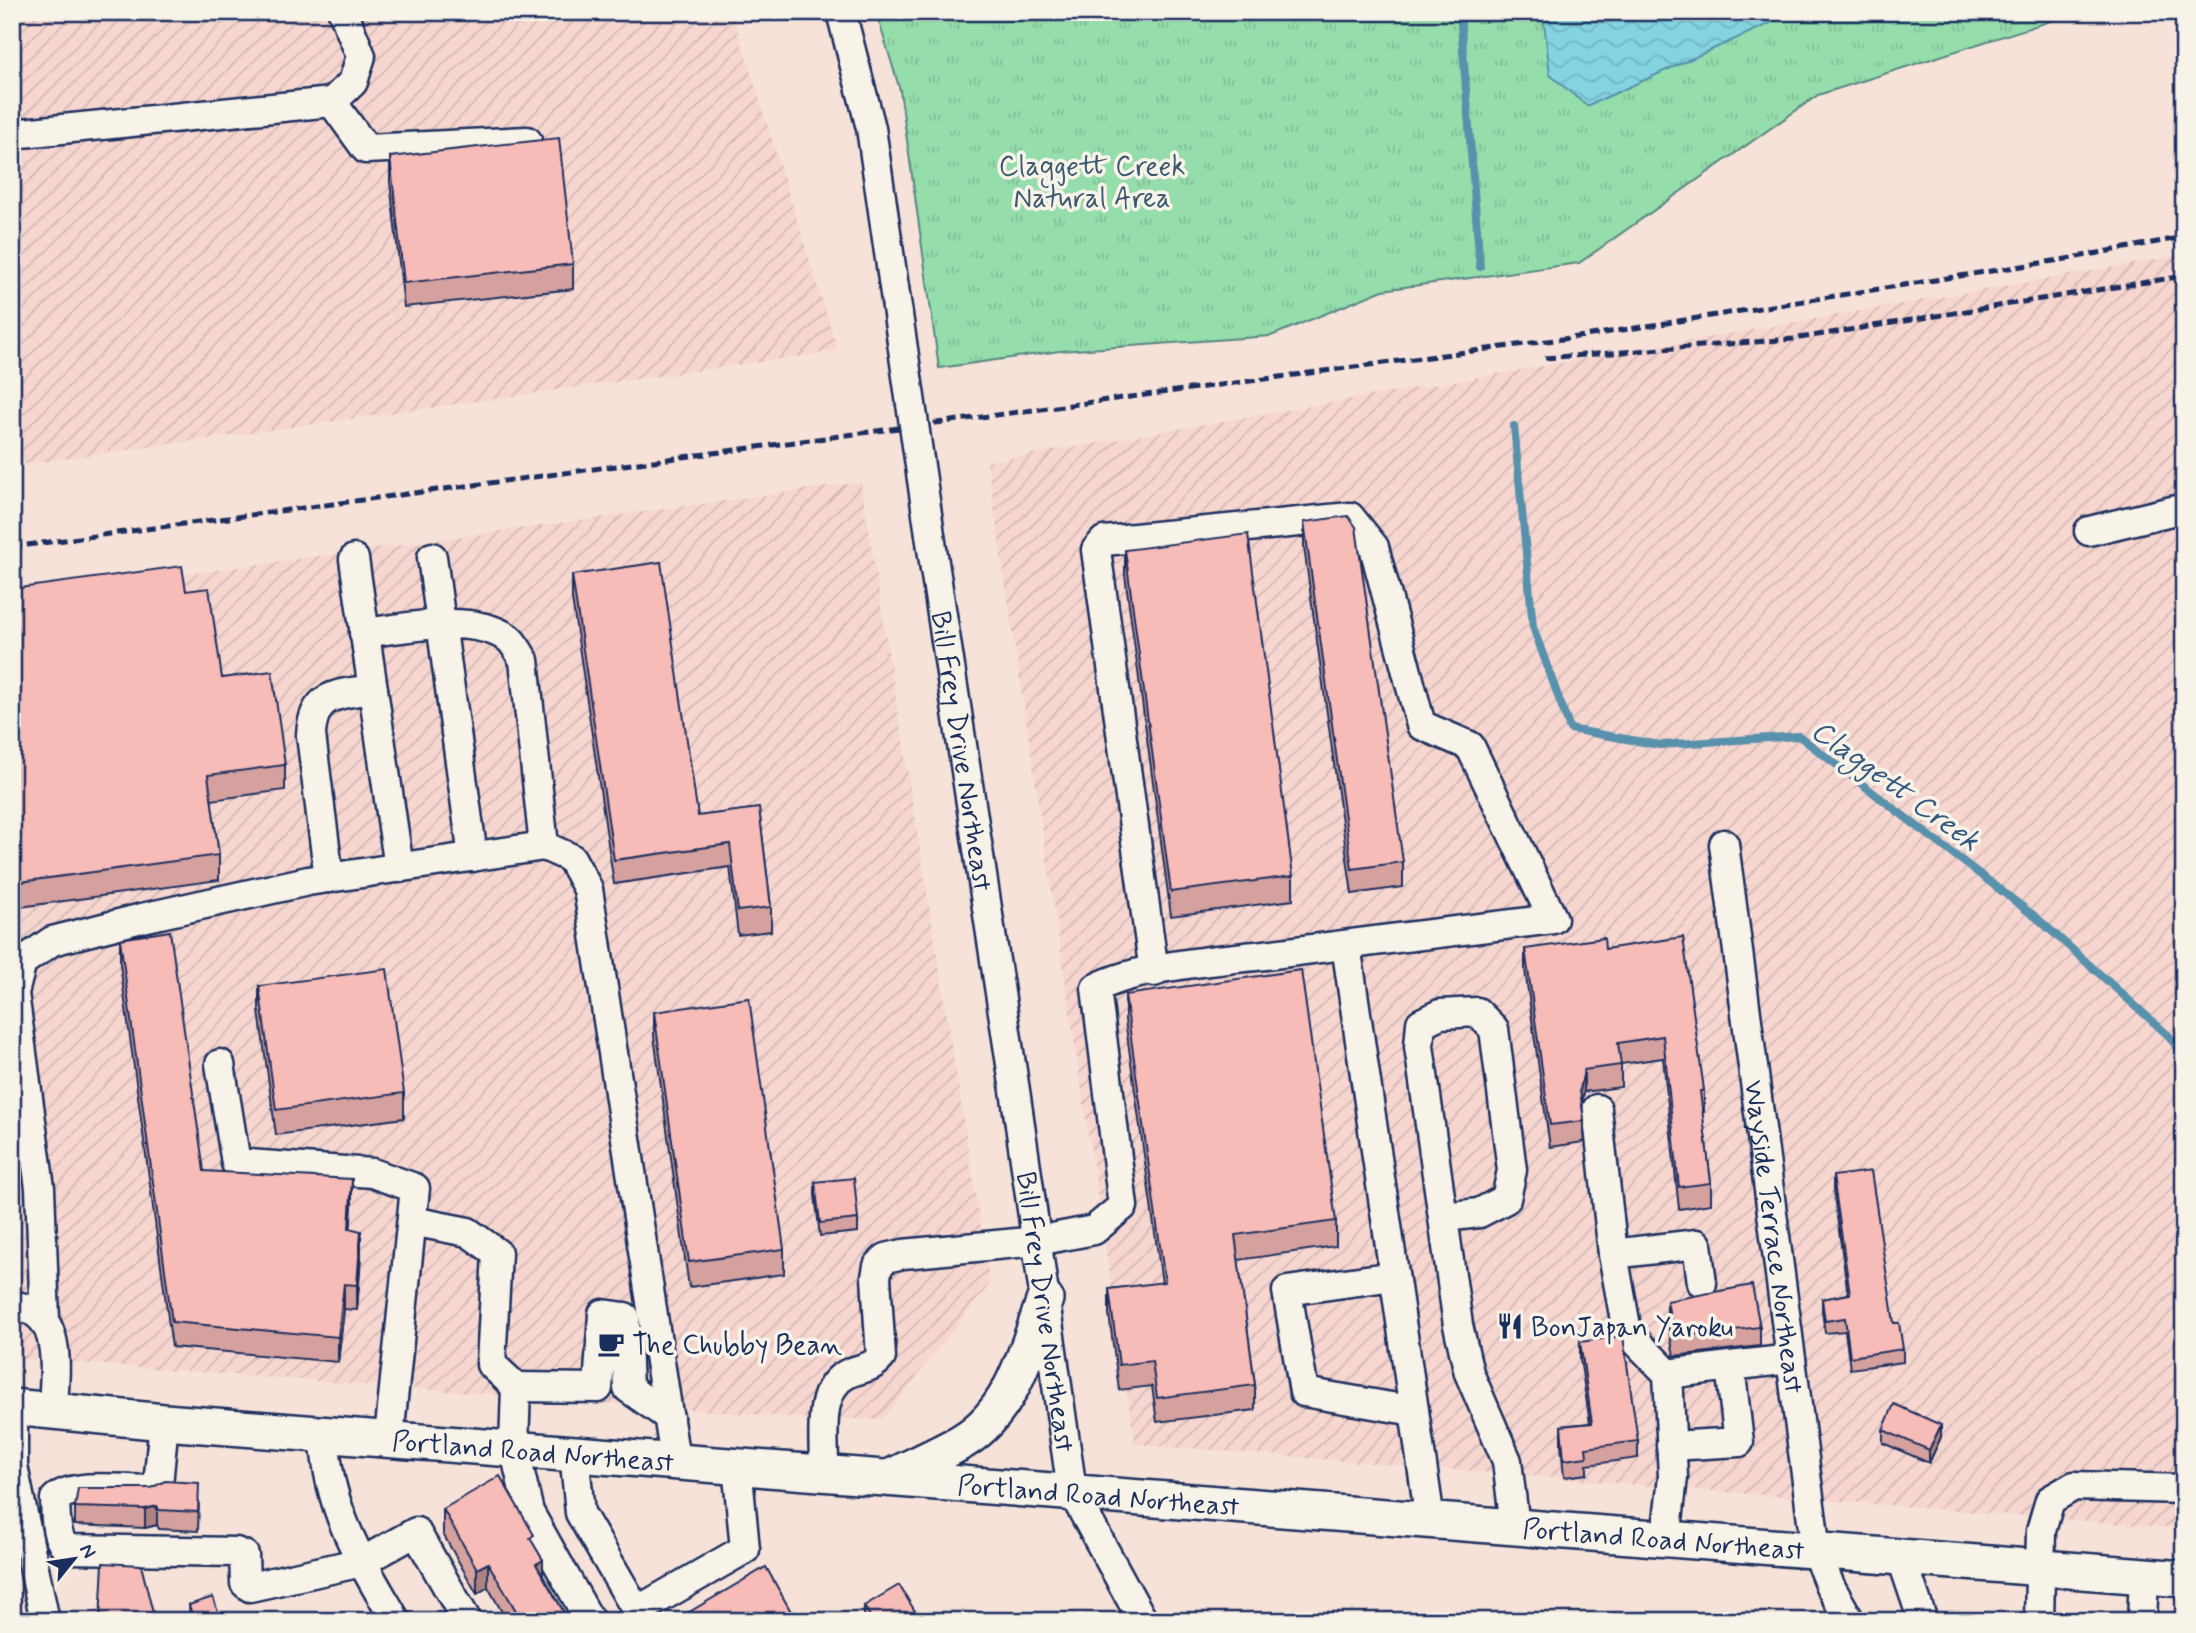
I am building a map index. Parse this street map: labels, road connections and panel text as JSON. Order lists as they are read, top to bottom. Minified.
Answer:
{"streets":{"main road":["Portland Road Northeast"],"street":["Bill Frey Drive Northeast","Wayside Terrace Northeast"]},"crossings":[["Bill Frey Drive Northeast","Portland Road Northeast"],["Wayside Terrace Northeast","Portland Road Northeast"]],"water":["Claggett Creek"],"parks":["Claggett Creek Natural Area"],"places":{"restaurant":["BonJapan Yaroku"],"cafe":["The Chubby Bean"]},"north":"top right"}
